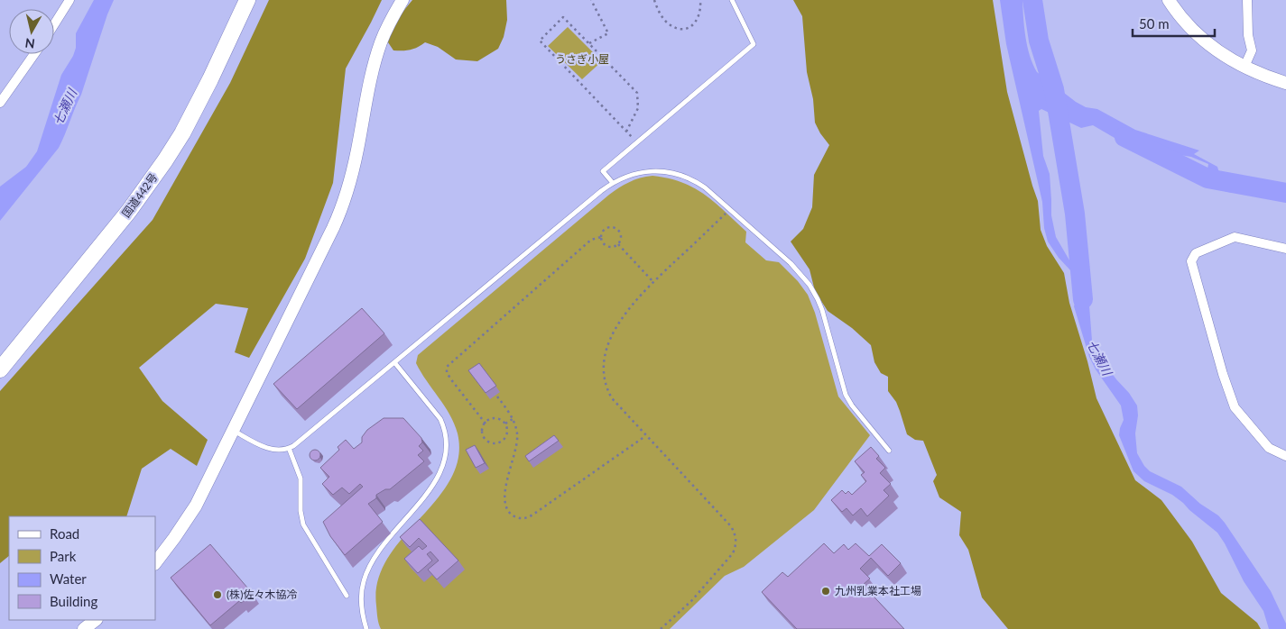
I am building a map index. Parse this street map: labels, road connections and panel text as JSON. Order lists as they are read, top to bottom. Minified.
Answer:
{"streets":{"highway":["国道442号"]},"water":["七瀬川"],"parks":["うさぎ小屋"],"places":["九州乳業本社工場","(株)佐々木協冷"],"legend":["Road","Park","Water","Building"],"scale_bar":"50 m","north":"bottom"}
